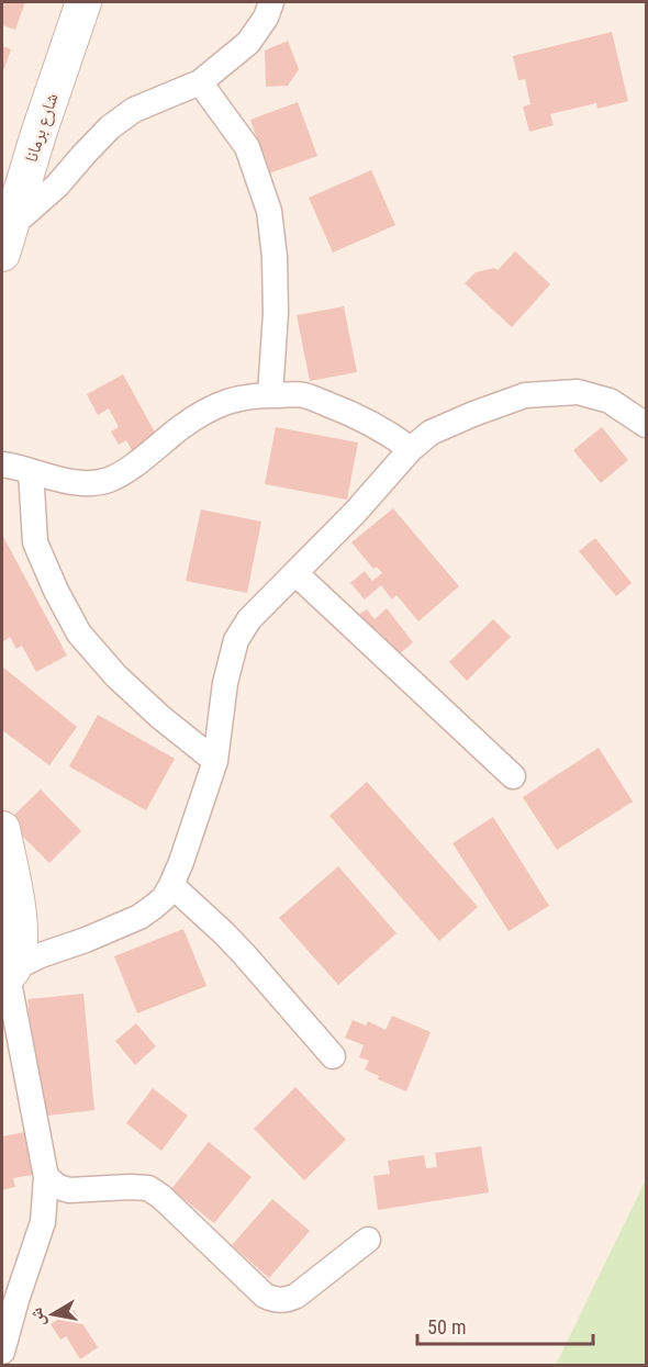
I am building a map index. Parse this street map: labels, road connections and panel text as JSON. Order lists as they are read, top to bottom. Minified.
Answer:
{"streets":{"street":["شارع برمانا"]},"scale_bar":"50 m","north":"left"}
